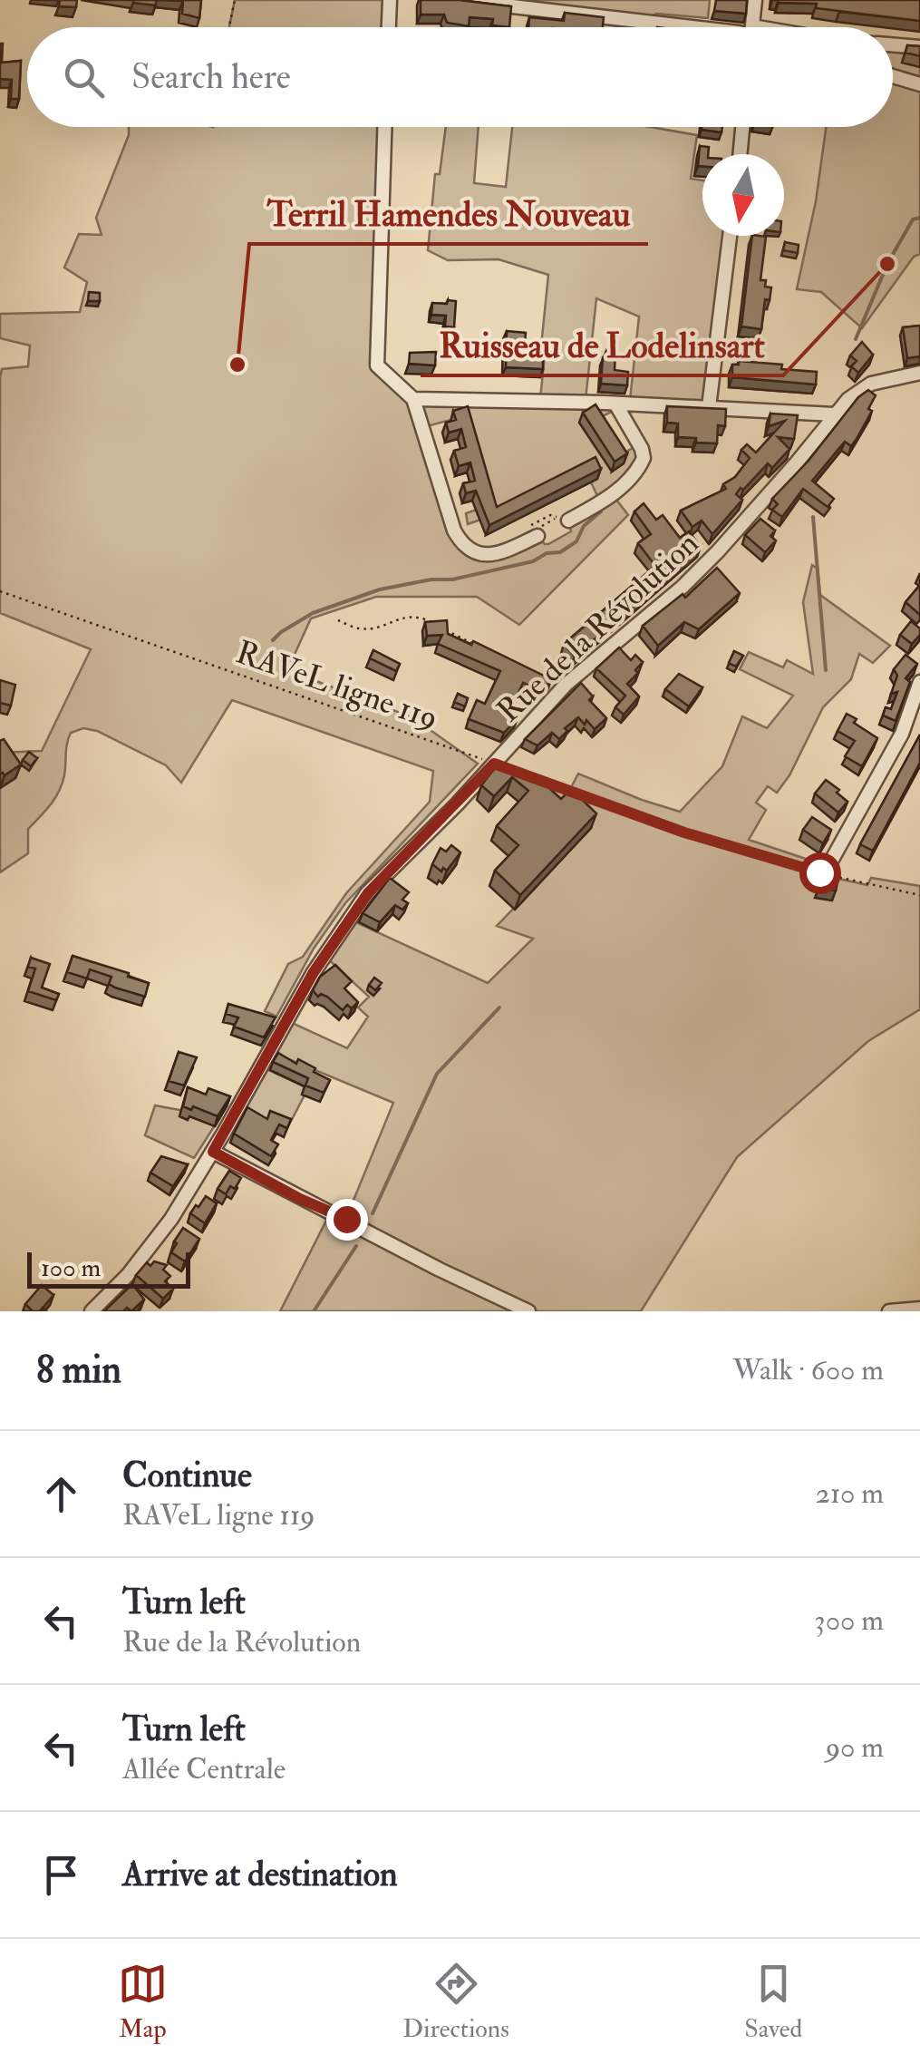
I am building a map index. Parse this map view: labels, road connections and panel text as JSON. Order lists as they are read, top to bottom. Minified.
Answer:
{"streets":{"street":["Rue de la Révolution"],"path":["RAVeL ligne 119"]},"crossings":[["Rue de la Révolution","RAVeL ligne 119"]],"places":["Ruisseau de Lodelinsart","Terril Hamendes Nouveau"],"scale_bar":"100 m","north":"bottom","page":{"search":"Search here","scale":"100 m","heading":["8 min","Walk · 600 m"],"list":[["Continue","RAVeL ligne 119","210 m"],["Turn left","Rue de la Révolution","300 m"],["Turn left","Allée Centrale","90 m"],"Arrive at destination"],"nav":["Map","Directions","Saved"]}}
